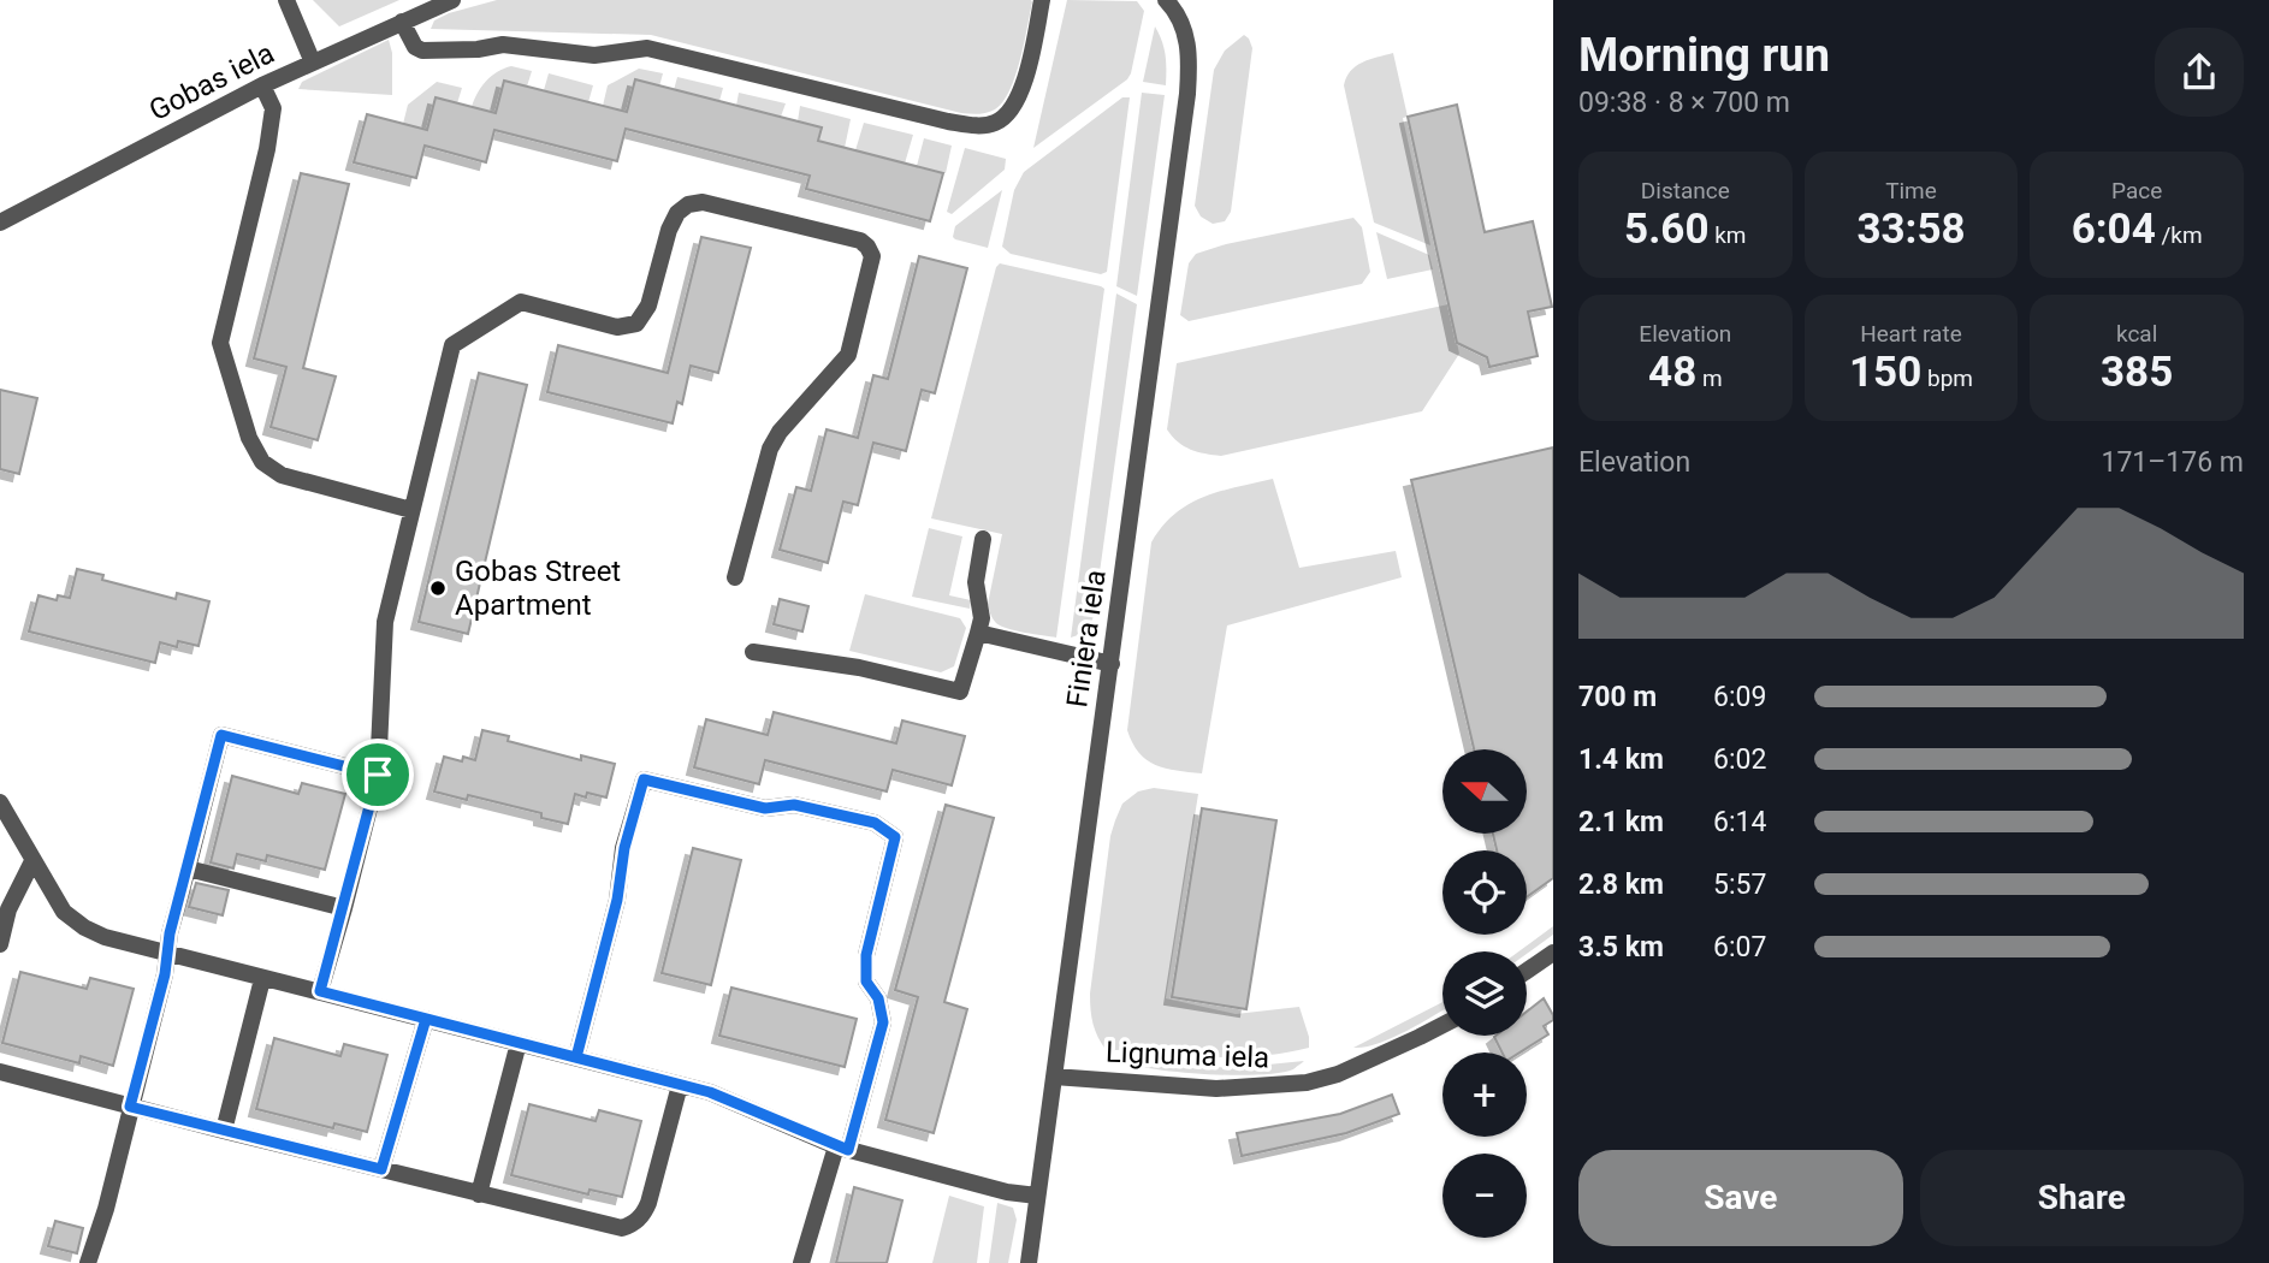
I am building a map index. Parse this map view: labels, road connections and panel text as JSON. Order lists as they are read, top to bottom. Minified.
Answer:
{"streets":{"street":["Gobas iela","Finiera iela","Lignuma iela"]},"crossings":[["Finiera iela","Lignuma iela"]],"places":["Gobas Street Apartment"],"north":"left","page":{"heading":["Morning run","09:38 · 8 × 700 m"],"stats":[["Distance","5.60 km"],["Time","33:58"],["Pace","6:04 /km"],["Elevation","48 m"],["Heart rate","150 bpm"],["kcal","385"]],"chart":["Elevation","171–176 m"],"list":[{"name":"700 m","note":"6:09"},{"name":"1.4 km","note":"6:02"},{"name":"2.1 km","note":"6:14"},{"name":"2.8 km","note":"5:57"},{"name":"3.5 km","note":"6:07"}],"map_buttons":["+","−"],"buttons":["Save","Share"]}}
